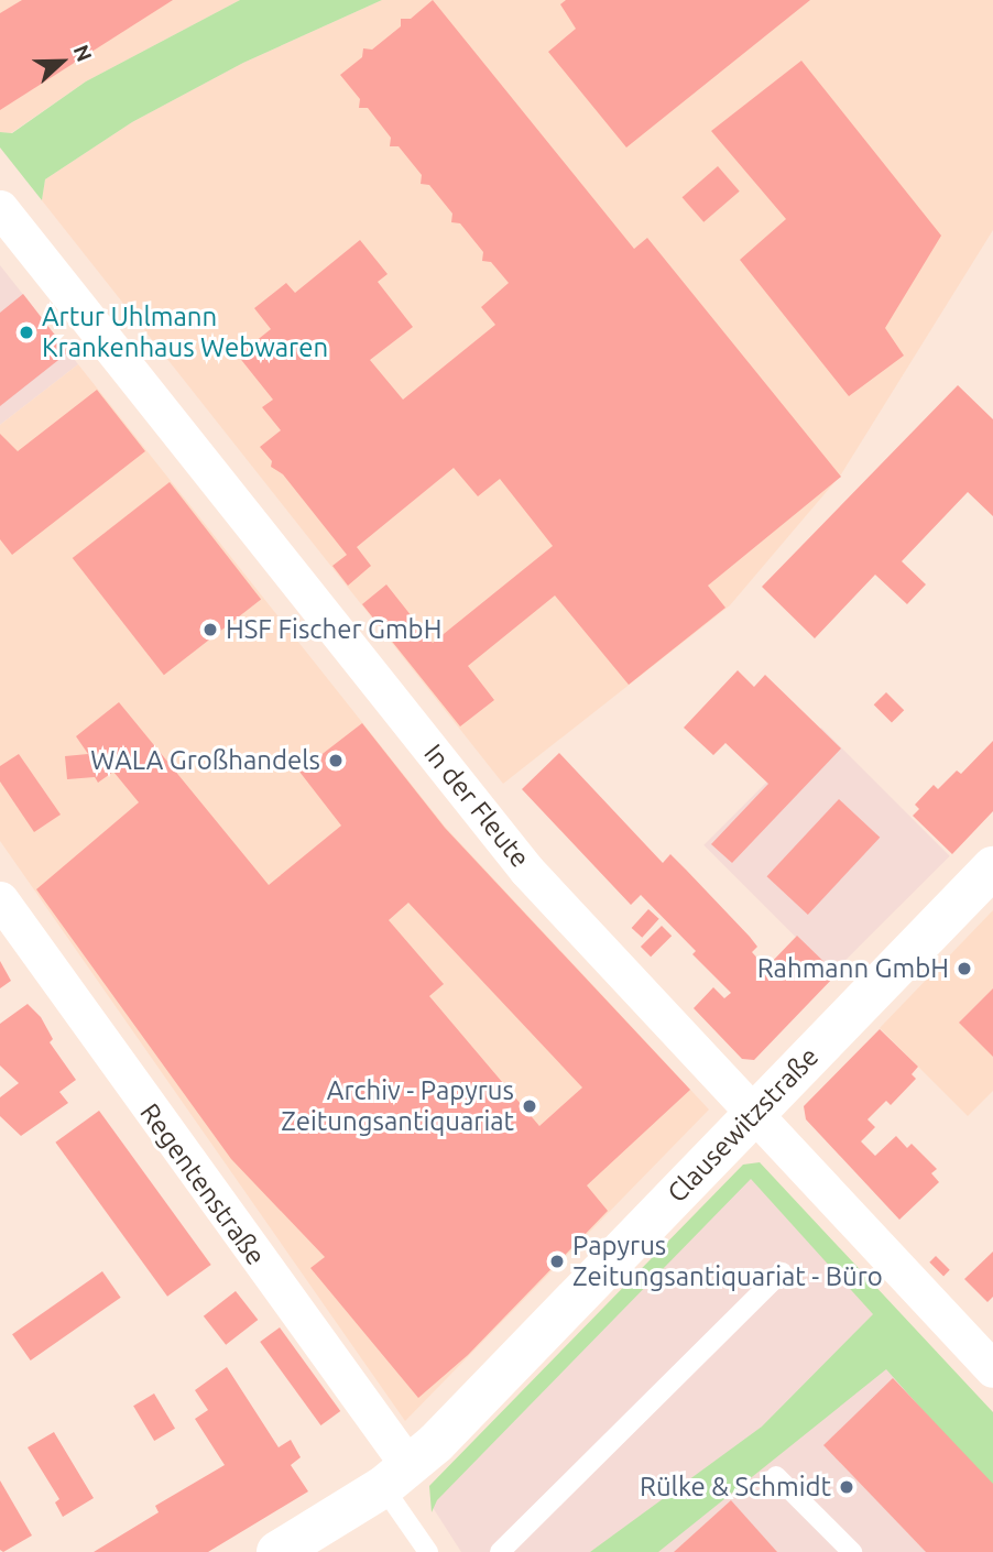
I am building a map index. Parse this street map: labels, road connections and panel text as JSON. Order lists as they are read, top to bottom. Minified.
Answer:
{"streets":{"street":["In der Fleute","Clausewitzstraße","Regentenstraße"]},"crossings":[["In der Fleute","Clausewitzstraße"],["Clausewitzstraße","Regentenstraße"]],"places":["Artur Uhlmann Krankenhaus Webwaren","HSF Fischer GmbH","WALA Großhandels","Rahmann GmbH","Archiv - Papyrus Zeitungsantiquariat","Papyrus Zeitungsantiquariat - Büro","Rülke & Schmidt"],"north":"right"}
